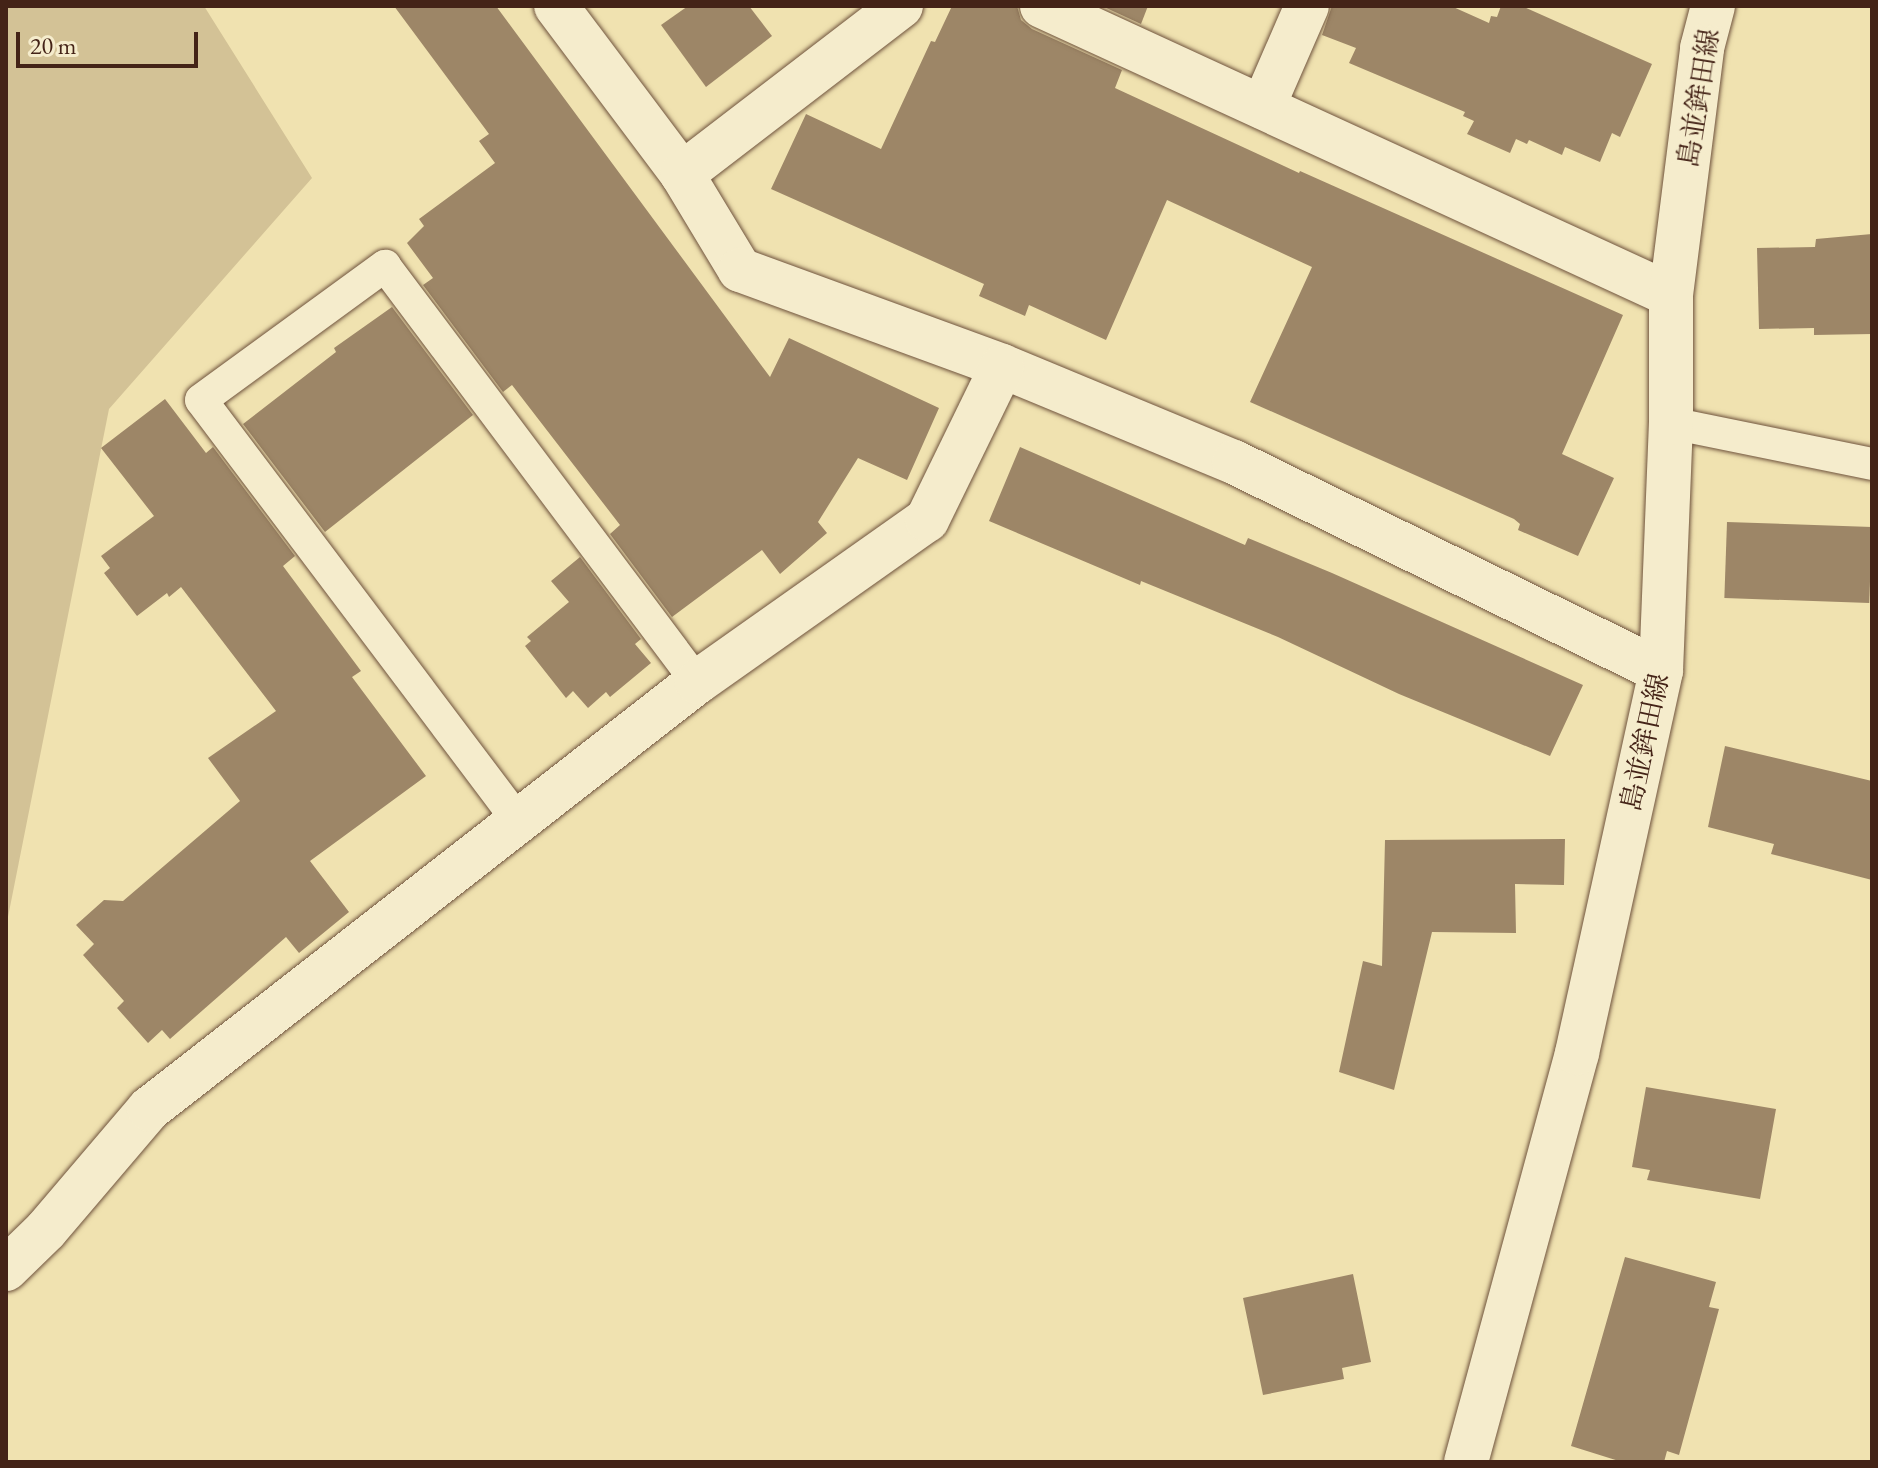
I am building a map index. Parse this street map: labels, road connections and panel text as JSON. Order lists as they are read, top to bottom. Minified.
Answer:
{"streets":{"street":["島並鉾田線"]},"scale_bar":"20 m"}
